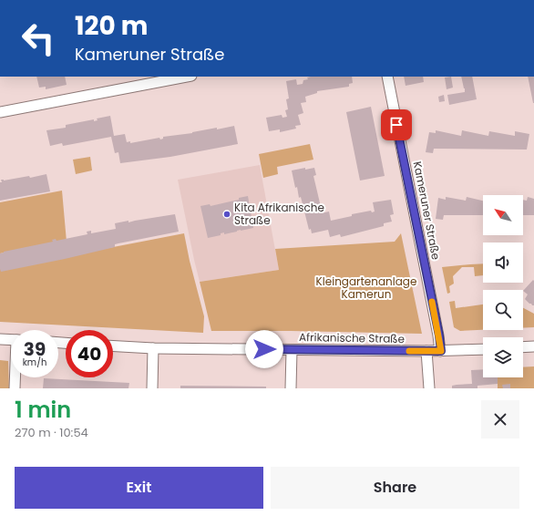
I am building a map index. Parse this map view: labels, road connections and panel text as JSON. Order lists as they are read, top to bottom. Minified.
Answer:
{"streets":{"street":["Kameruner Straße","Afrikanische Straße"]},"crossings":[["Kameruner Straße","Afrikanische Straße"]],"parks":["Kleingartenanlage Kamerun"],"places":["Kita Afrikanische Straße"],"north":"top left","page":{"turn":["120 m","Kameruner Straße"],"speed":"39 km/h","limit":"40","heading":["1 min","270 m · 10:54"],"buttons":["Exit","Share"]}}
